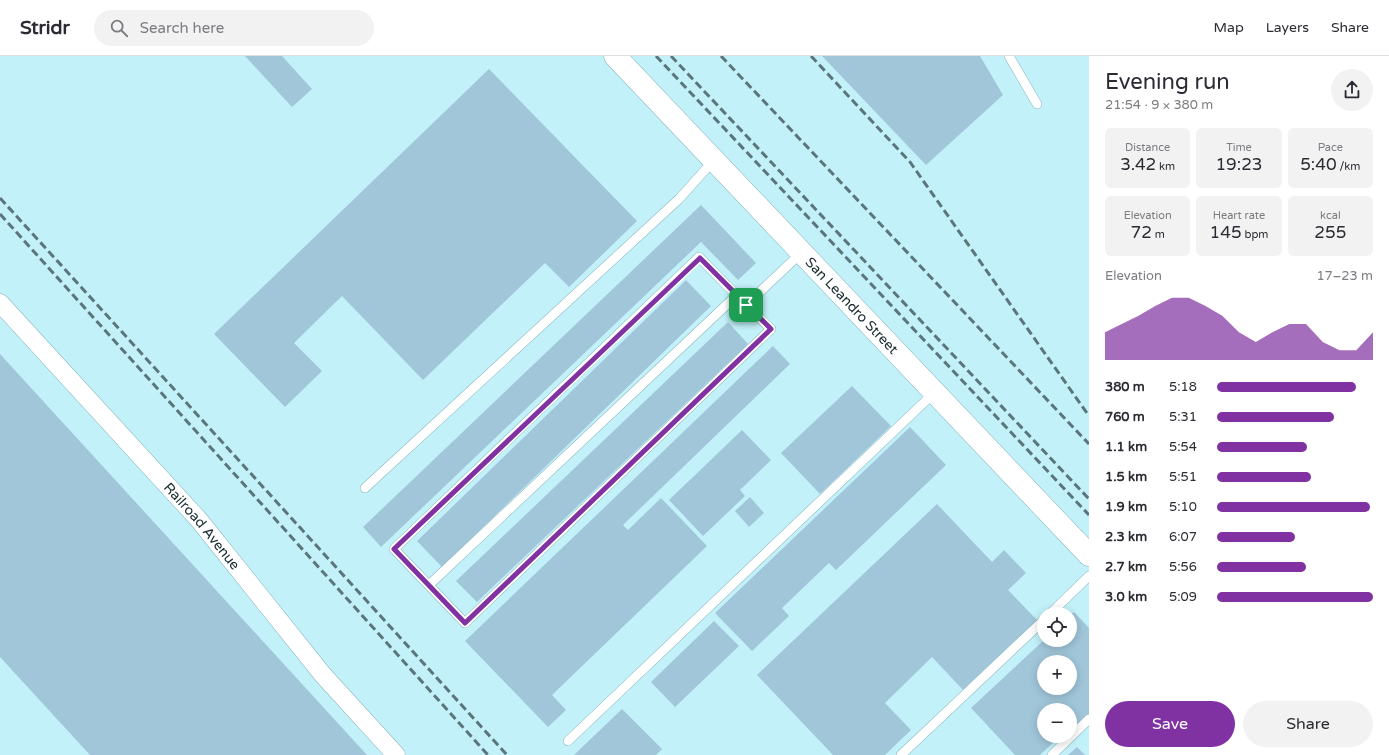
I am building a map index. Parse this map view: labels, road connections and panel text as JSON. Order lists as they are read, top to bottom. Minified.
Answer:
{"streets":{"main road":["San Leandro Street"],"street":["Railroad Avenue"]},"page":{"header":"Stridr","search":"Search here","nav":["Map","Layers","Share"],"heading":["Evening run","21:54 · 9 × 380 m"],"stats":[["Distance","3.42 km"],["Time","19:23"],["Pace","5:40 /km"],["Elevation","72 m"],["Heart rate","145 bpm"],["kcal","255"]],"chart":["Elevation","17–23 m"],"list":[{"name":"380 m","note":"5:18"},{"name":"760 m","note":"5:31"},{"name":"1.1 km","note":"5:54"},{"name":"1.5 km","note":"5:51"},{"name":"1.9 km","note":"5:10"},{"name":"2.3 km","note":"6:07"},{"name":"2.7 km","note":"5:56"},{"name":"3.0 km","note":"5:09"}],"map_buttons":["+","−"],"buttons":["Save","Share"]}}
